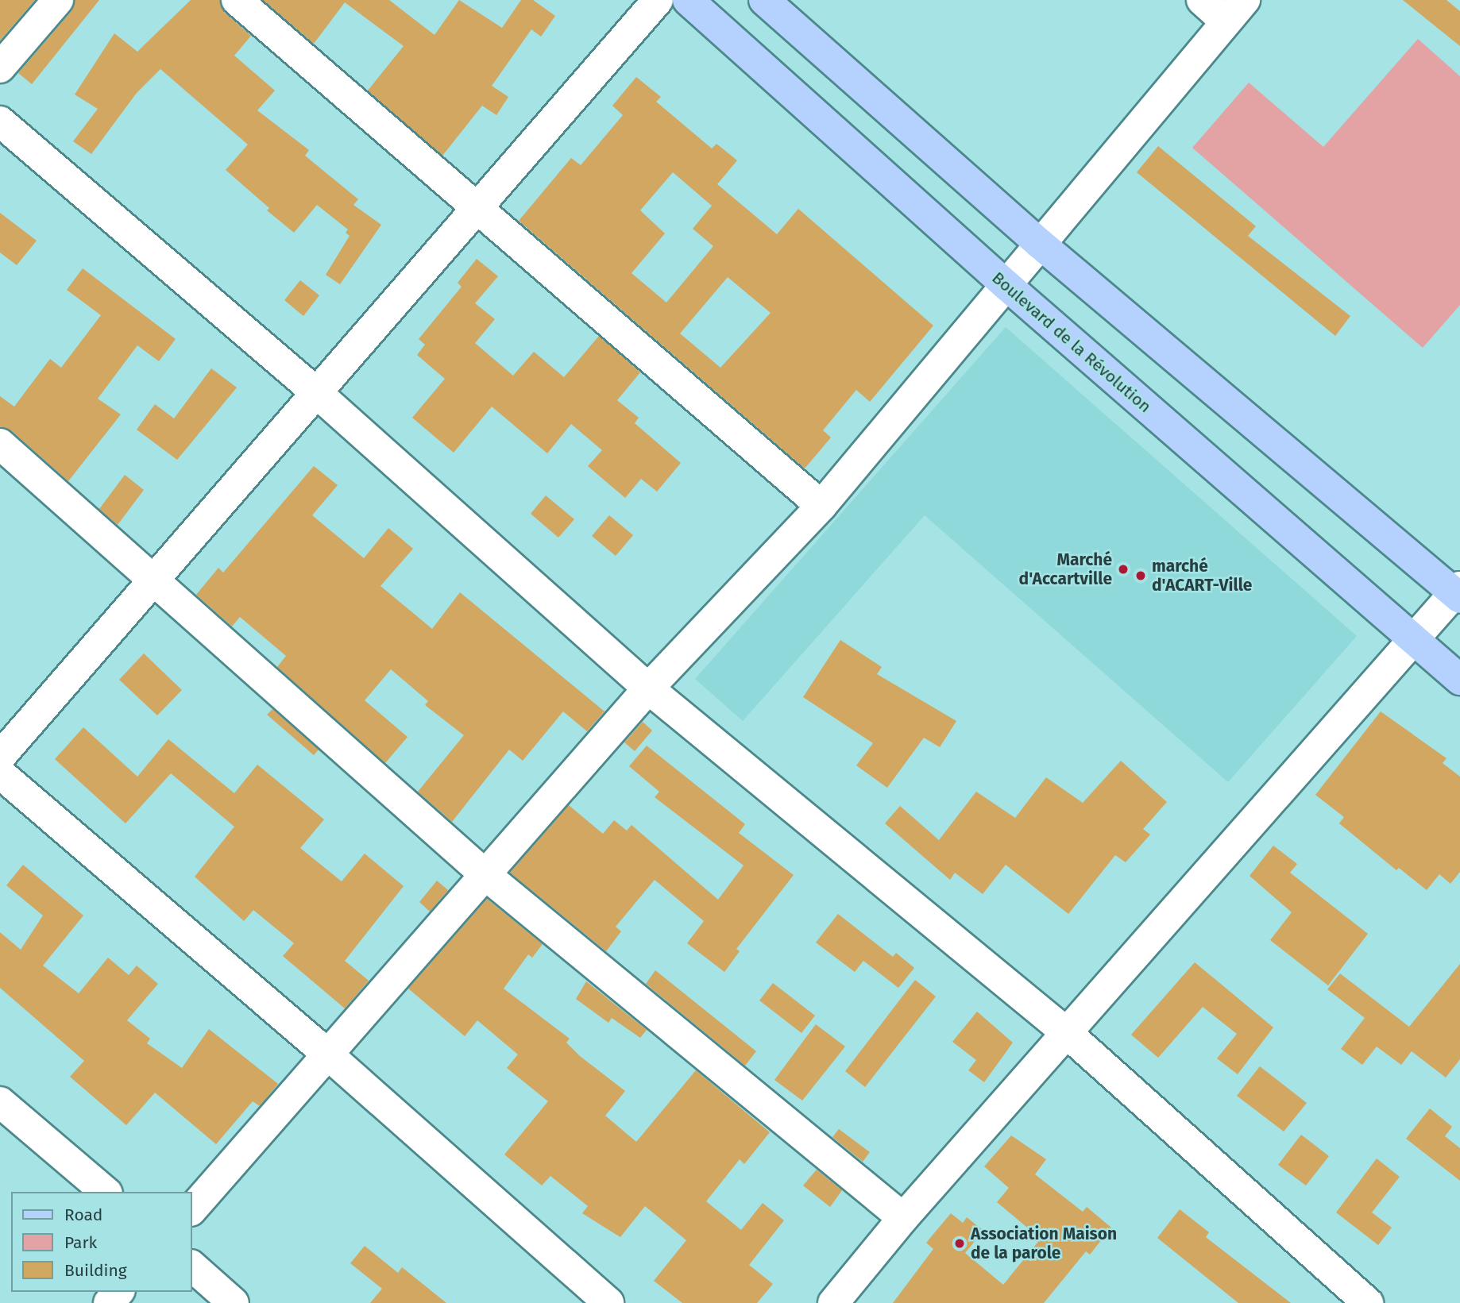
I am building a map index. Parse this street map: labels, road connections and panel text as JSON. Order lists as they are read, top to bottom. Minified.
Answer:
{"streets":{"main road":["Boulevard de la Révolution"]},"places":["Marché d'Accartville","marché d'ACART-Ville","Association Maison de la parole"],"legend":["Road","Park","Building"]}
